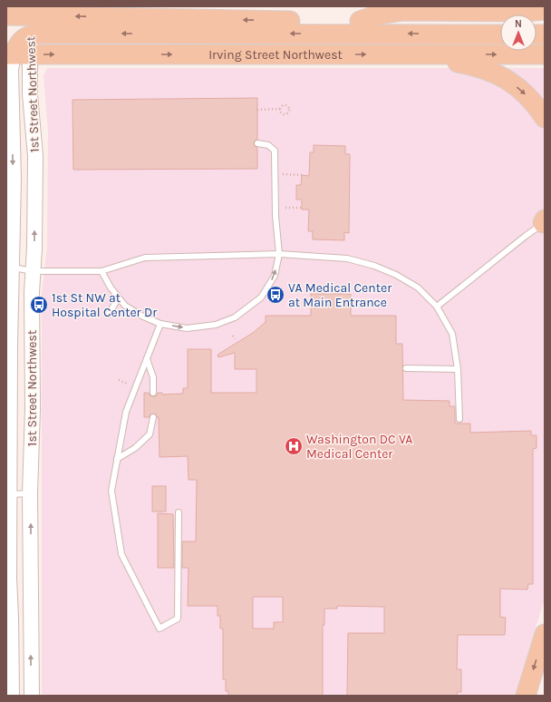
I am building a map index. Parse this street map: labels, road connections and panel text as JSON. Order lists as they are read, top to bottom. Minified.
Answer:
{"streets":{"main road":["Irving Street Northwest"],"street":["1st Street Northwest"]},"crossings":[["Irving Street Northwest","1st Street Northwest"]],"places":{"bus stop":["VA Medical Center at Main Entrance","1st St NW at Hospital Center Dr"],"hospital":["Washington DC VA Medical Center"]},"north":"top"}
